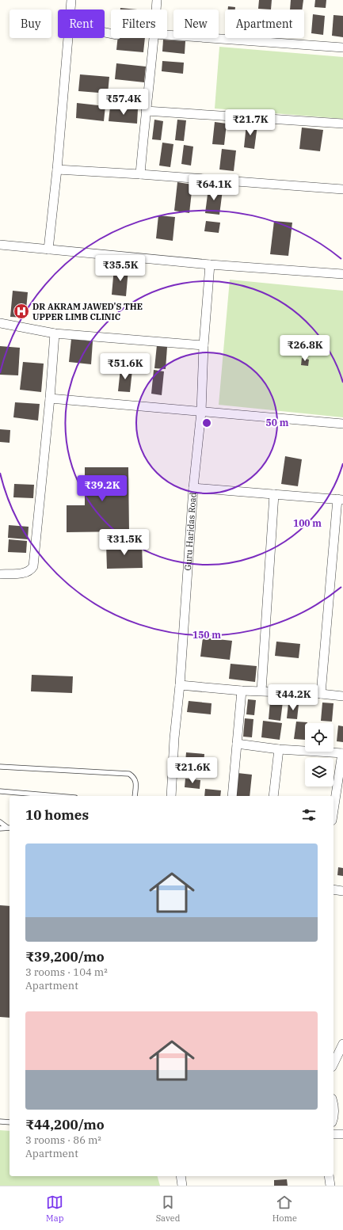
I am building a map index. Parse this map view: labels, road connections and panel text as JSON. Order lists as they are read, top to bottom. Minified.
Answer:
{"streets":{"street":["Guru Haridas Road"]},"places":{"hospital":["DR AKRAM JAWED'S THE UPPER LIMB CLINIC"]},"page":{"chip":["Buy","Rent","Filters","New","Apartment"],"price":["₹57.4K","₹21.7K","₹64.1K","₹35.5K","₹26.8K","₹51.6K","₹39.2K","₹31.5K","₹44.2K","₹21.6K"],"heading":"10 homes","list":[{"name":"₹39,200/mo","note":"3 rooms · 104 m² · Apartment"},{"name":"₹44,200/mo","note":"3 rooms · 86 m² · Apartment"}],"tabs":["Map","Saved","Home"]},"rings":["50 m","100 m","150 m"]}
